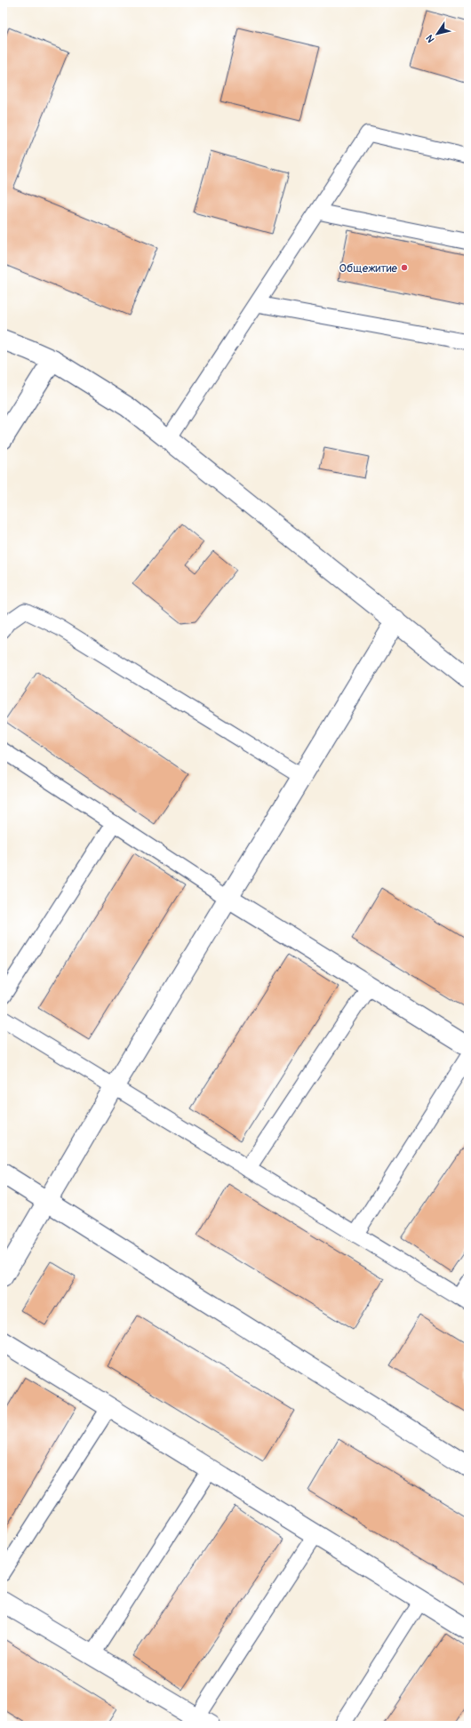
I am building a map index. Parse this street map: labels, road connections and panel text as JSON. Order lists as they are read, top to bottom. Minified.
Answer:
{"places":["Общежитие"],"north":"bottom left"}
